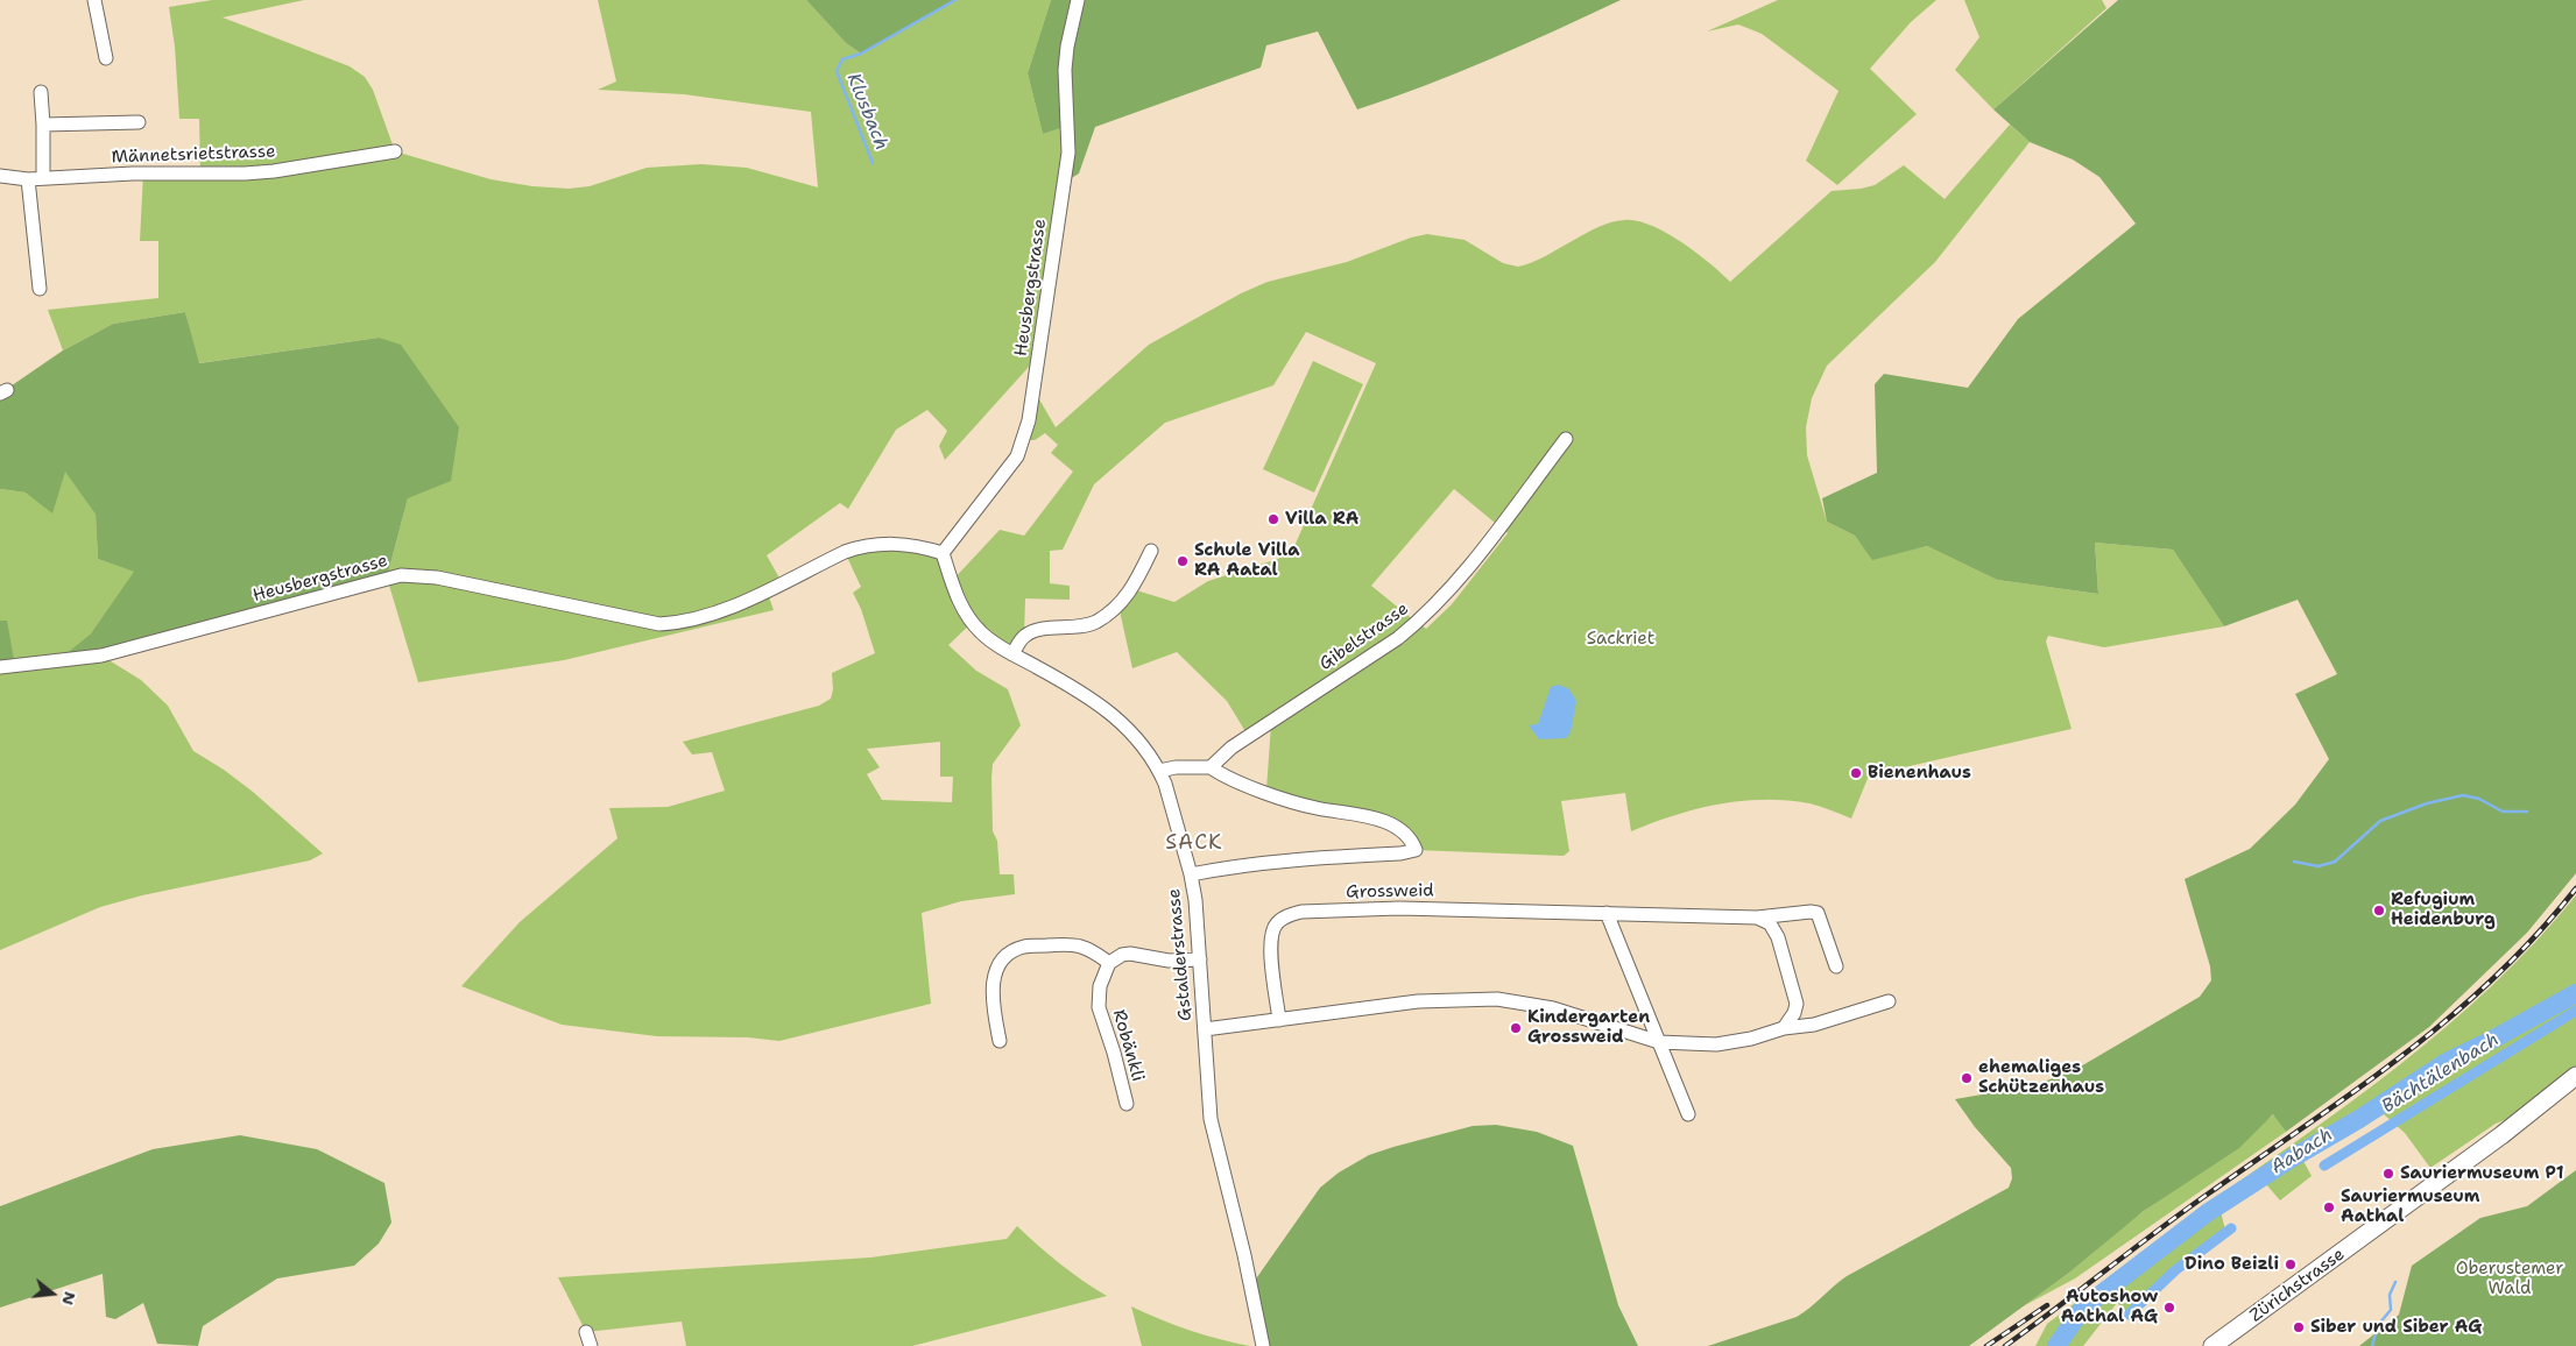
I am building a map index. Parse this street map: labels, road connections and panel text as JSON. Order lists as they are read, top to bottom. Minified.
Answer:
{"streets":{"main road":["Zürichstrasse"],"street":["Männetsrietstrasse","Heusbergstrasse","Gibelstrasse","Grossweid","Gstalderstrasse","Robänkli"]},"crossings":[["Heusbergstrasse","Gstalderstrasse"]],"districts":["SACK"],"water":["Klusbach","Bächtälenbach","Aabach"],"parks":["Sackriet","Oberustemer Wald"],"places":["Villa RA","Schule Villa RA Aatal","Bienenhaus","Refugium Heidenburg","Kindergarten Grossweid","ehemaliges Schützenhaus","Sauriermuseum P1","Sauriermuseum Aathal","Dino Beizli","Autoshow Aathal AG","Siber und Siber AG"],"north":"right"}
